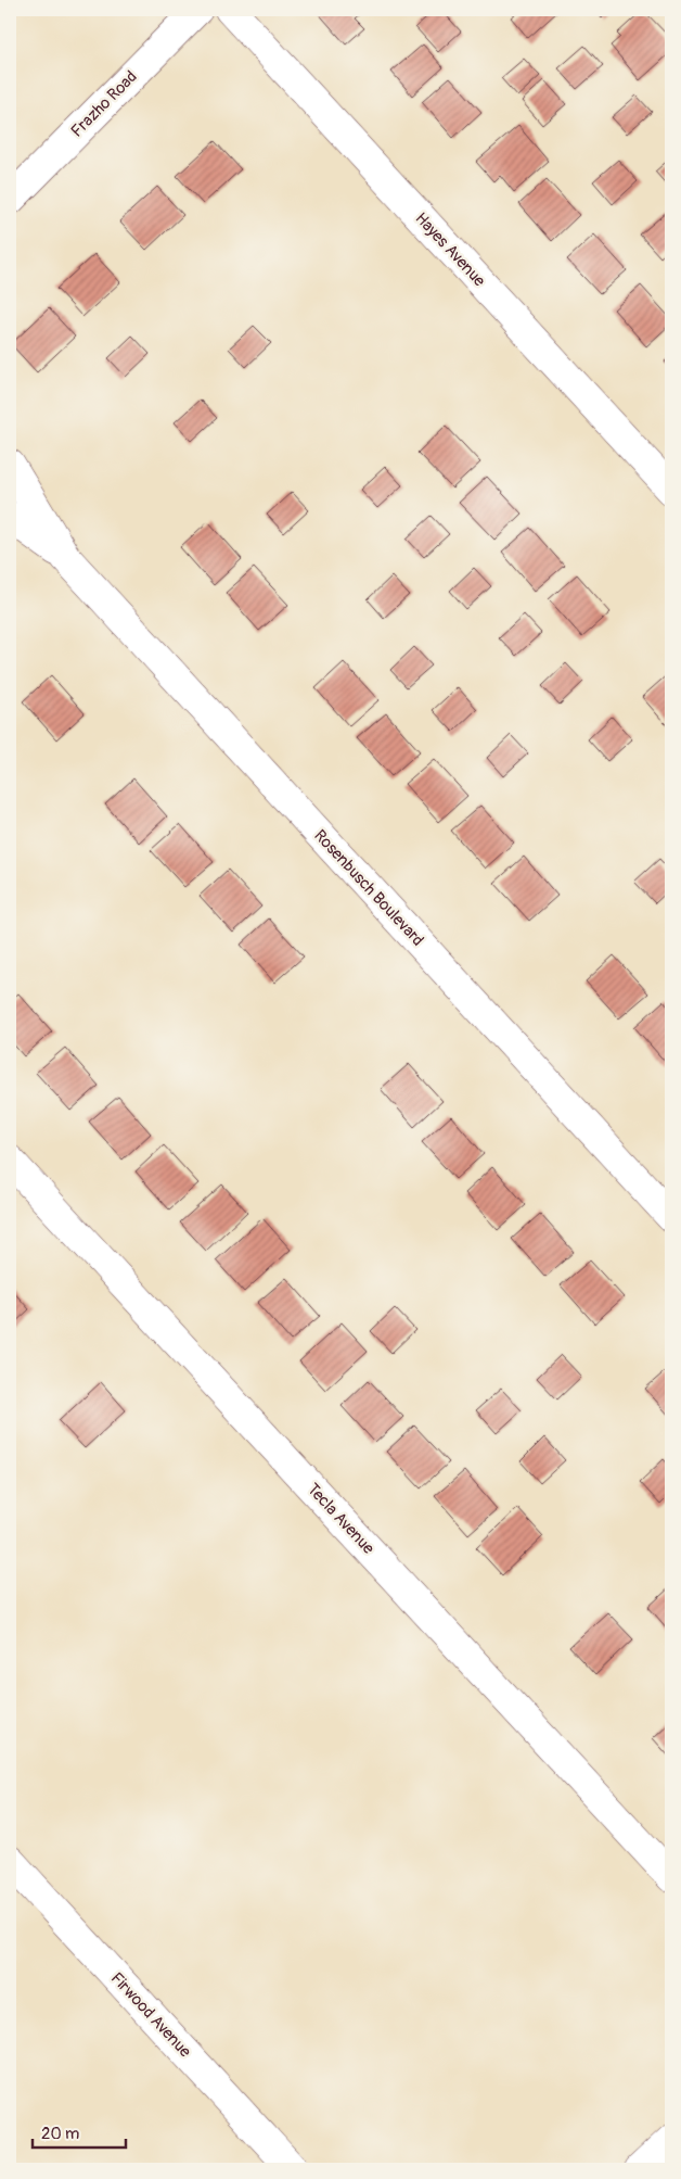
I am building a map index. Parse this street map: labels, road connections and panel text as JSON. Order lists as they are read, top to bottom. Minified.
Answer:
{"streets":{"street":["Frazho Road","Hayes Avenue","Rosenbusch Boulevard","Tecla Avenue","Firwood Avenue"]},"scale_bar":"20 m"}
